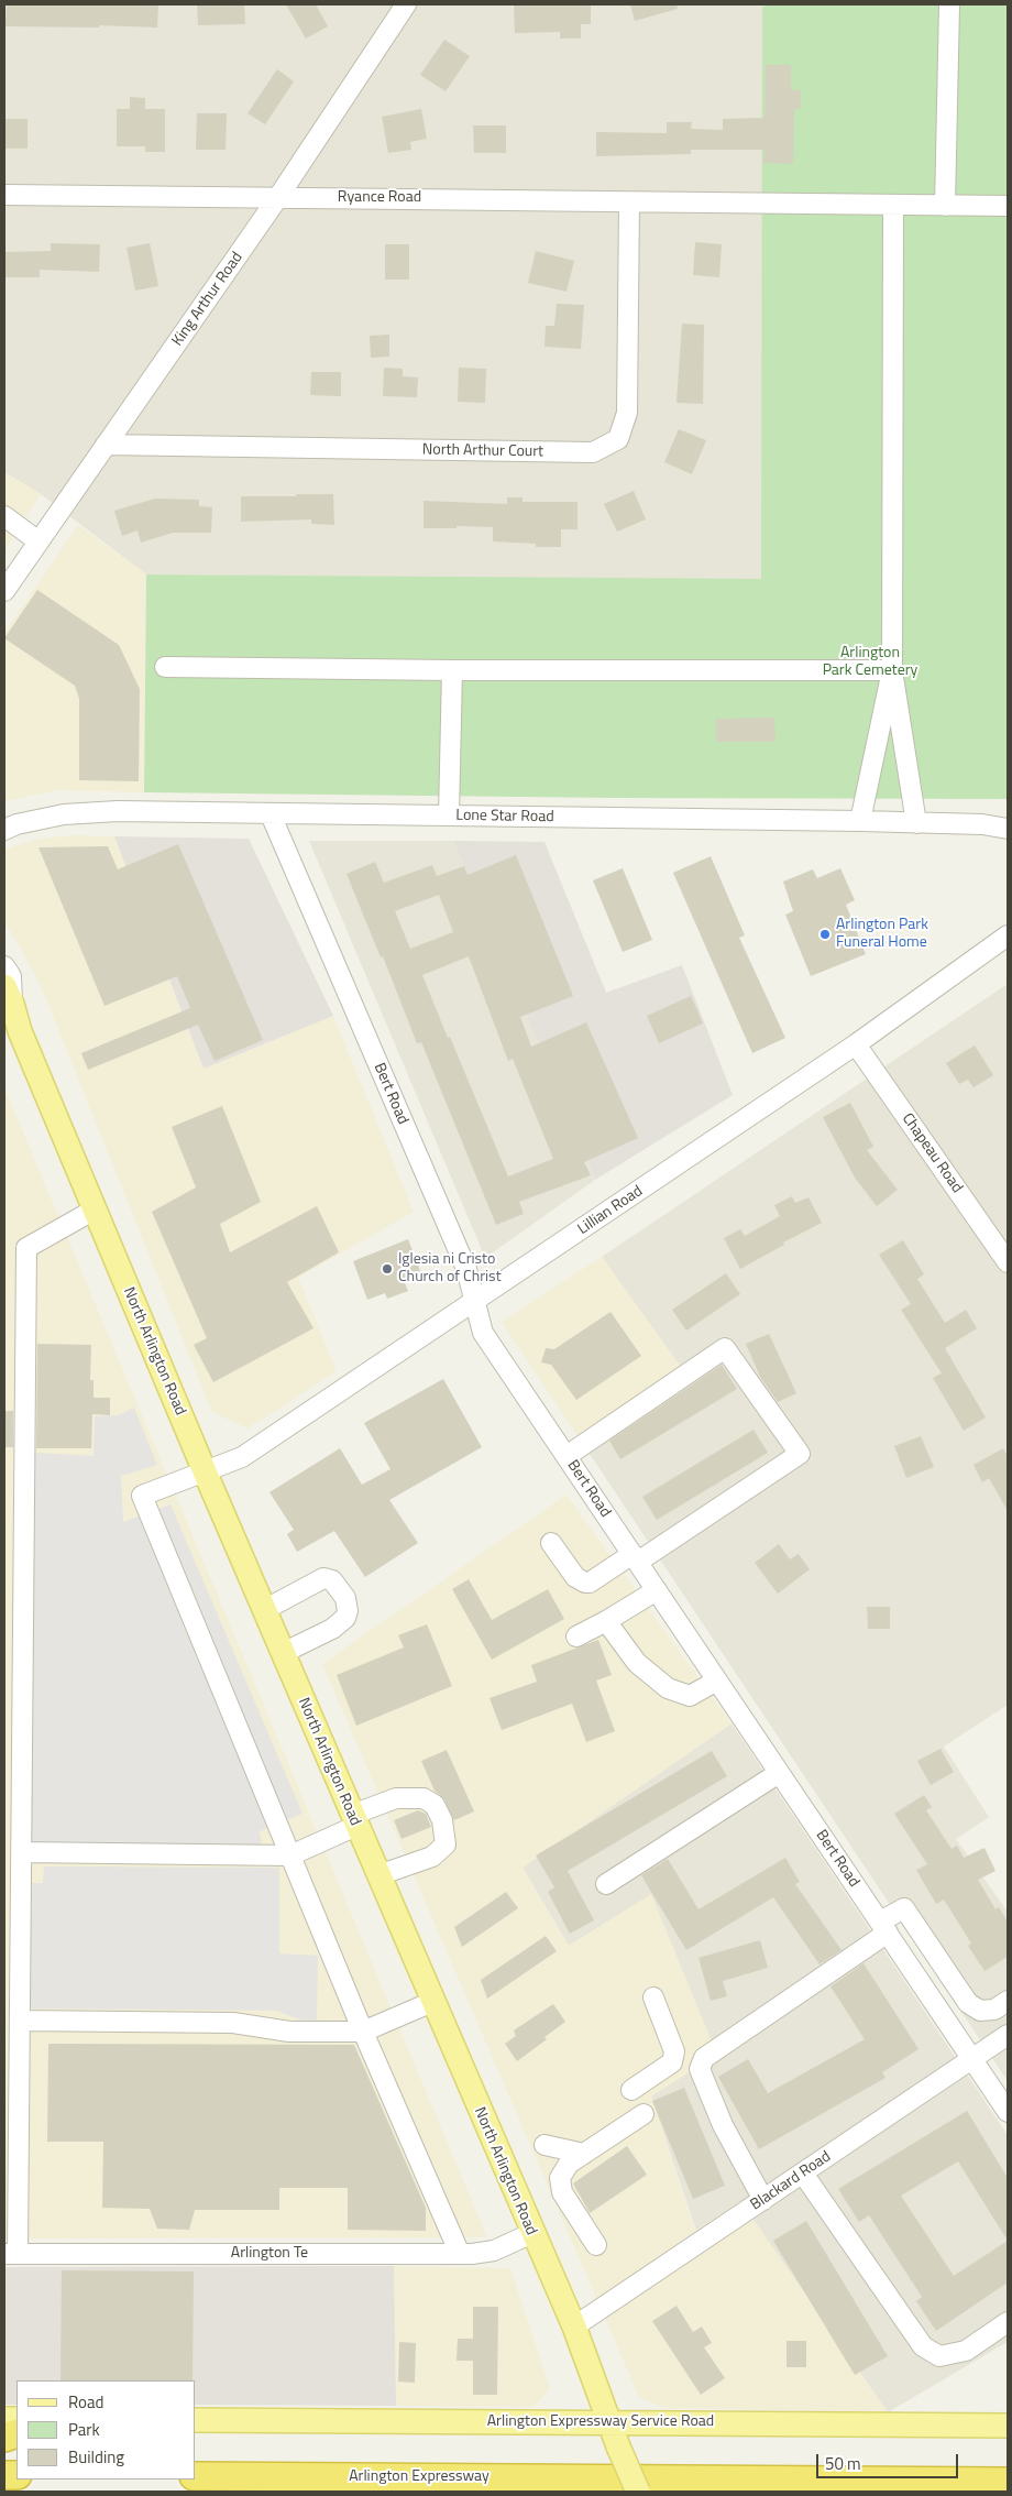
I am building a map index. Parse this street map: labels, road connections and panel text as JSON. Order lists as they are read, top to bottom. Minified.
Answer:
{"streets":{"highway":["Arlington Expressway"],"main road":["North Arlington Road","Arlington Expressway Service Road"],"street":["Ryance Road","King Arthur Road","North Arthur Court","Lone Star Road","Bert Road","Chapeau Road","Lillian Road","Blackard Road","Arlington Te"]},"crossings":[["Ryance Road","King Arthur Road"],["Ryance Road","North Arthur Court"],["King Arthur Road","North Arthur Court"],["Lone Star Road","Bert Road"],["Bert Road","Lillian Road"],["Bert Road","Blackard Road"],["Chapeau Road","Lillian Road"],["Lillian Road","North Arlington Road"],["North Arlington Road","Blackard Road"],["North Arlington Road","Arlington Te"],["North Arlington Road","Arlington Expressway Service Road"]],"parks":["Arlington Park Cemetery"],"places":["Arlington Park Funeral Home","Iglesia ni Cristo Church of Christ"],"legend":["Road","Park","Building"],"scale_bar":"50 m"}
